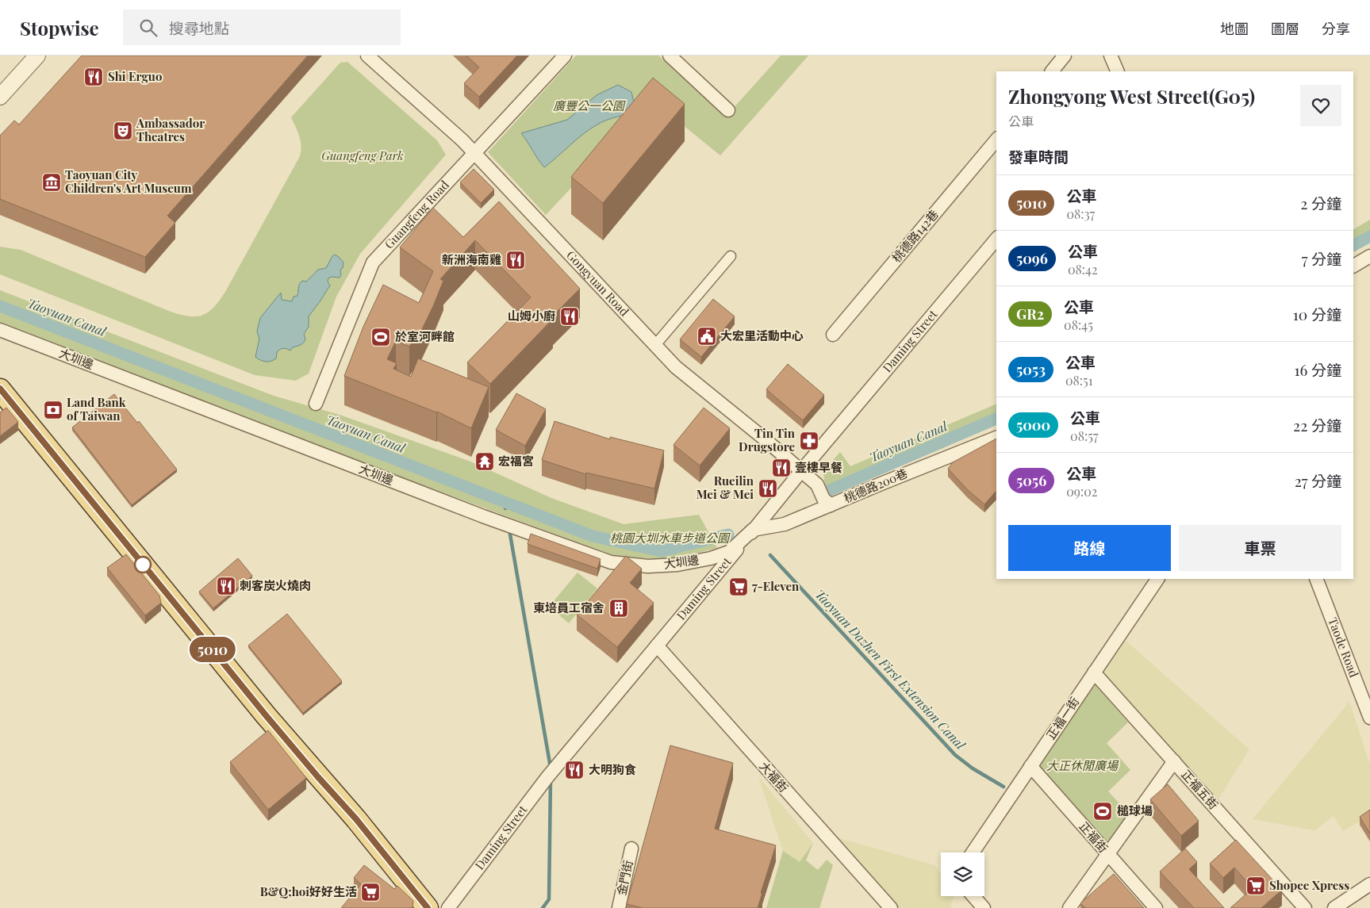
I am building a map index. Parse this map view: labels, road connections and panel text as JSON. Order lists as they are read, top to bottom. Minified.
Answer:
{"streets":{"street":["Guangfeng Road","桃德路142巷","Gongyuan Road","Daming Street","大圳邊","桃德路200巷","Taode Road","正福一街","大福街","正福五街","正福街","金門街"]},"crossings":[["Guangfeng Road","Gongyuan Road"],["Gongyuan Road","Daming Street"],["Gongyuan Road","桃德路200巷"],["Daming Street","大圳邊"],["Daming Street","桃德路200巷"],["Daming Street","大福街"],["大圳邊","桃德路200巷"],["正福一街","正福五街"],["正福一街","正福街"]],"water":["Taoyuan Canal","Taoyuan Dazhen First Extension Canal"],"parks":["廣豐公一公園","Guangfeng Park","桃園大圳水車步道公園","大正休閒廣場"],"places":{"restaurant":["Shi Erguo","新洲海南雞","山姆小廚","壹樓早餐","Rueilin Mei & Mei","刺客炭火燒肉","大明狗食"],"theatre":["Ambassador Theatres"],"museum":["Taoyuan City Children's Art Museum"],"public building":["大宏里活動中心"],"sports":["於室河畔館","槌球場"],"bank":["Land Bank of Taiwan"],"pharmacy":["Tin Tin Drugstore"],"temple":["宏福宮"],"supermarket":["7-Eleven","Shopee Xpress","B&Q;hoi好好生活"],"building":["東培員工宿舍"]},"lines":["bus line 5010"],"page":{"header":"Stopwise","search":"搜尋地點","nav":["地圖","圖層","分享"],"on_map":"5010","heading":[["Zhongyong West Street(G05)","公車"],"發車時間"],"list":[{"mark":"5010","name":"公車","note":"08:37","value":"2 分鐘"},{"mark":"5096","name":"公車","note":"08:42","value":"7 分鐘"},{"mark":"GR2","name":"公車","note":"08:45","value":"10 分鐘"},{"mark":"5053","name":"公車","note":"08:51","value":"16 分鐘"},{"mark":"5000","name":"公車","note":"08:57","value":"22 分鐘"},{"mark":"5056","name":"公車","note":"09:02","value":"27 分鐘"}],"buttons":["路線","車票"]}}
